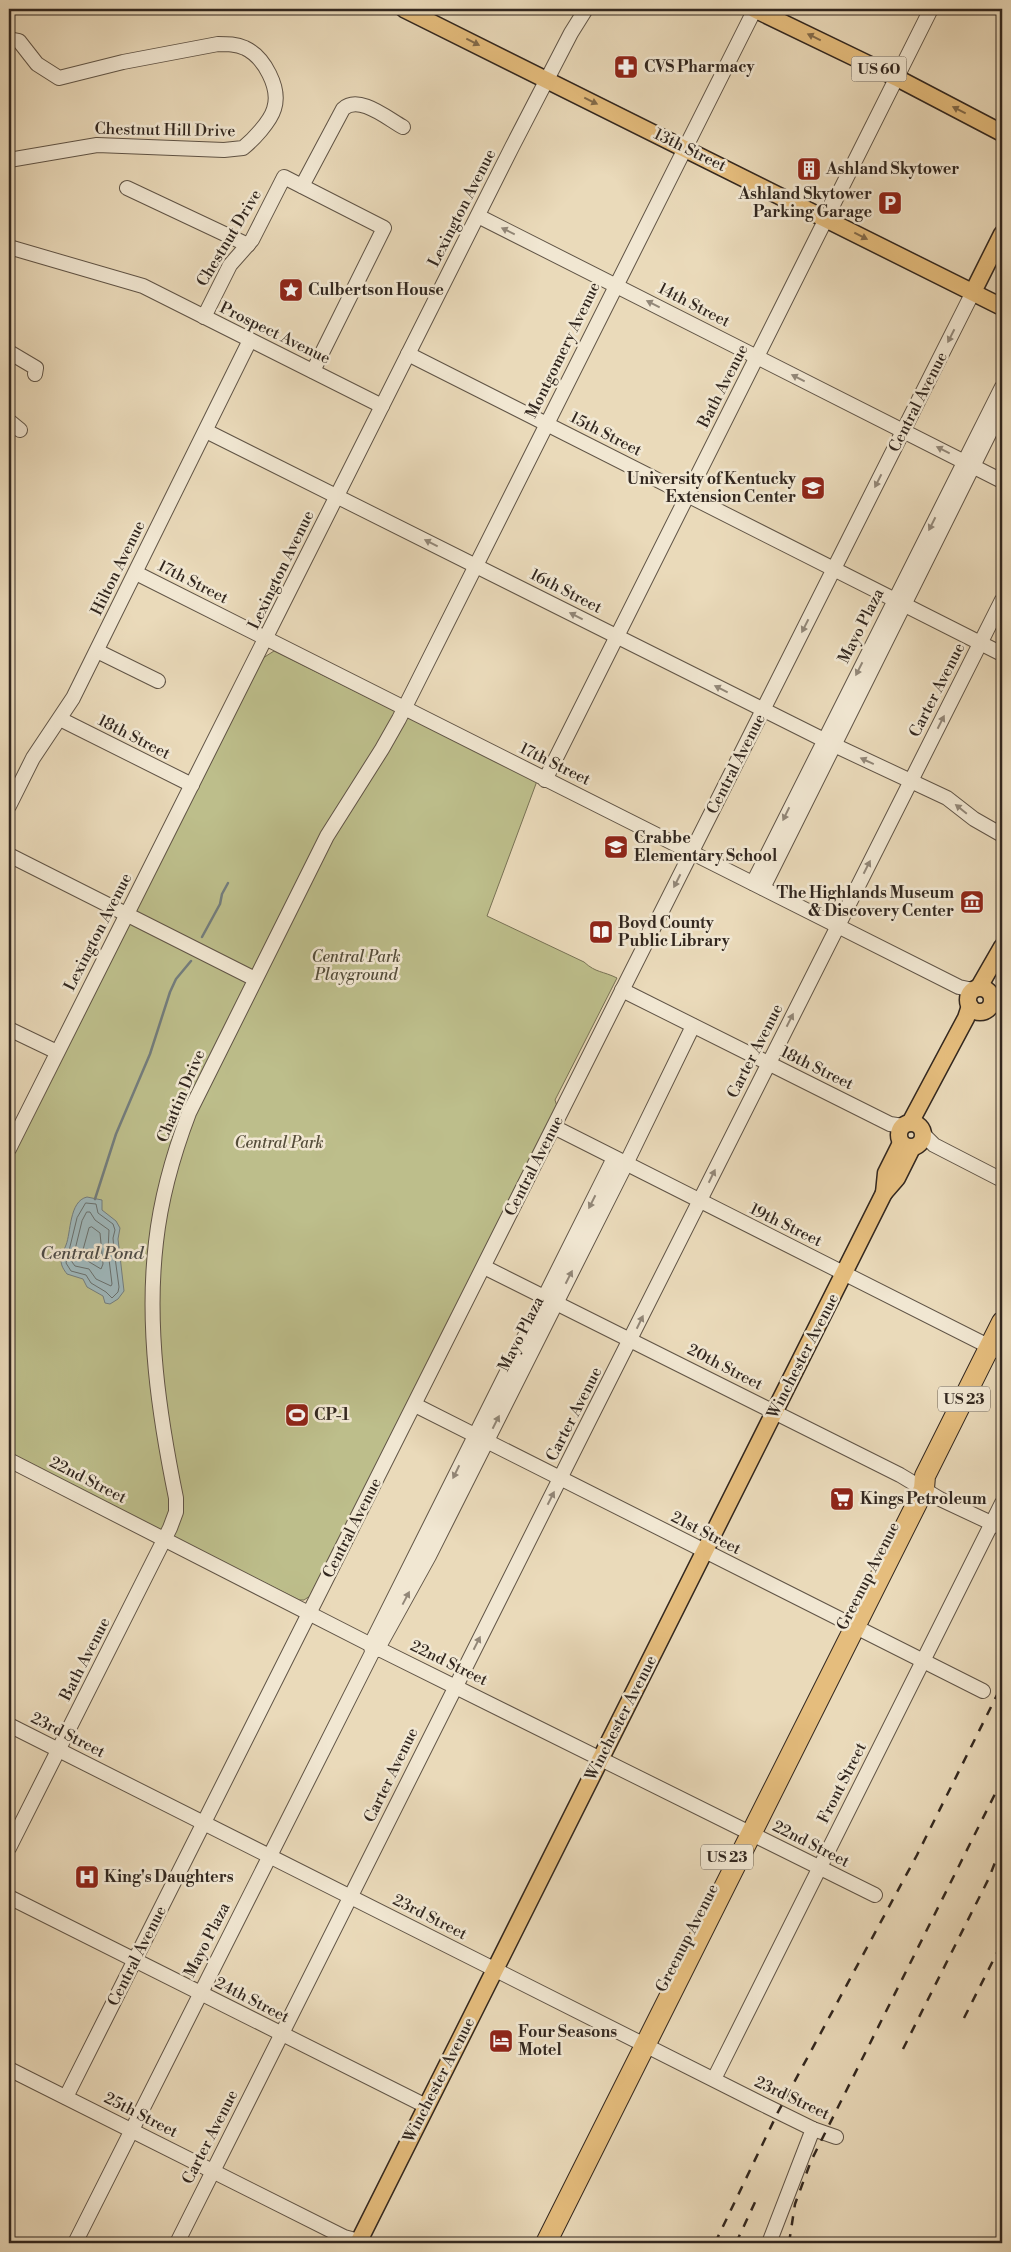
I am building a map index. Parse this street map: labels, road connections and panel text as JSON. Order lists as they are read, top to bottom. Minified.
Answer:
{"streets":{"highway":["US 23","Greenup Avenue"],"main road":["US 60","13th Street","Central Avenue","Winchester Avenue"],"street":["Chestnut Hill Drive","Lexington Avenue","Chestnut Drive","14th Street","Prospect Avenue","Montgomery Avenue","Bath Avenue","15th Street","Hilton Avenue","17th Street","16th Street","Mayo Plaza","Carter Avenue","18th Street","Chattin Drive","19th Street","20th Street","22nd Street","21st Street","23rd Street","Front Street","24th Street","25th Street"]},"crossings":[["US 60","Montgomery Avenue"],["US 60","Bath Avenue"],["13th Street","Lexington Avenue"],["13th Street","Montgomery Avenue"],["13th Street","Bath Avenue"],["13th Street","Central Avenue"],["Lexington Avenue","14th Street"],["Lexington Avenue","Prospect Avenue"],["Lexington Avenue","15th Street"],["Lexington Avenue","17th Street"],["Lexington Avenue","16th Street"],["Lexington Avenue","18th Street"],["Chestnut Drive","Prospect Avenue"],["14th Street","Montgomery Avenue"],["14th Street","Bath Avenue"],["14th Street","Central Avenue"],["14th Street","Mayo Plaza"],["Prospect Avenue","Hilton Avenue"],["Montgomery Avenue","15th Street"],["Montgomery Avenue","17th Street"],["Montgomery Avenue","16th Street"],["Montgomery Avenue","Chattin Drive"],["Bath Avenue","15th Street"],["Bath Avenue","17th Street"],["Bath Avenue","16th Street"],["Bath Avenue","Chattin Drive"],["Bath Avenue","22nd Street"],["Bath Avenue","23rd Street"],["Central Avenue","15th Street"],["Central Avenue","17th Street"],["Central Avenue","16th Street"],["Central Avenue","18th Street"],["Central Avenue","19th Street"],["Central Avenue","20th Street"],["Central Avenue","22nd Street"],["Central Avenue","21st Street"],["Central Avenue","23rd Street"],["Central Avenue","24th Street"],["Central Avenue","25th Street"],["15th Street","Mayo Plaza"],["15th Street","Carter Avenue"],["Hilton Avenue","17th Street"],["Hilton Avenue","16th Street"],["Hilton Avenue","18th Street"],["17th Street","Mayo Plaza"],["17th Street","Carter Avenue"],["17th Street","Chattin Drive"],["17th Street","Winchester Avenue"],["16th Street","Mayo Plaza"],["16th Street","Carter Avenue"],["Mayo Plaza","18th Street"],["Mayo Plaza","19th Street"],["Mayo Plaza","20th Street"],["Mayo Plaza","22nd Street"],["Mayo Plaza","21st Street"],["Mayo Plaza","23rd Street"],["Mayo Plaza","24th Street"],["Mayo Plaza","25th Street"],["Carter Avenue","18th Street"],["Carter Avenue","19th Street"],["Carter Avenue","20th Street"],["Carter Avenue","22nd Street"],["Carter Avenue","21st Street"],["Carter Avenue","23rd Street"],["Carter Avenue","24th Street"],["Carter Avenue","25th Street"],["18th Street","Winchester Avenue"],["Chattin Drive","22nd Street"],["19th Street","Winchester Avenue"],["19th Street","Greenup Avenue"],["Winchester Avenue","20th Street"],["Winchester Avenue","22nd Street"],["Winchester Avenue","21st Street"],["Winchester Avenue","23rd Street"],["Winchester Avenue","24th Street"],["Winchester Avenue","25th Street"],["20th Street","Greenup Avenue"],["20th Street","Front Street"],["22nd Street","Greenup Avenue"],["22nd Street","Front Street"],["21st Street","Greenup Avenue"],["21st Street","Front Street"],["Greenup Avenue","23rd Street"],["23rd Street","Front Street"]],"one_way":["13th Street","14th Street","16th Street","Carter Avenue"],"water":["Central Pond"],"parks":["Central Park Playground","Central Park"],"places":{"pharmacy":["CVS Pharmacy"],"building":["Ashland Skytower"],"parking":["Ashland Skytower Parking Garage"],"place":["Culbertson House"],"school or university":["University of Kentucky Extension Center","Crabbe Elementary School"],"museum":["The Highlands Museum & Discovery Center"],"library":["Boyd County Public Library"],"sports":["CP-1"],"supermarket":["Kings Petroleum"],"hospital":["King's Daughters"],"hotel":["Four Seasons Motel"]}}
